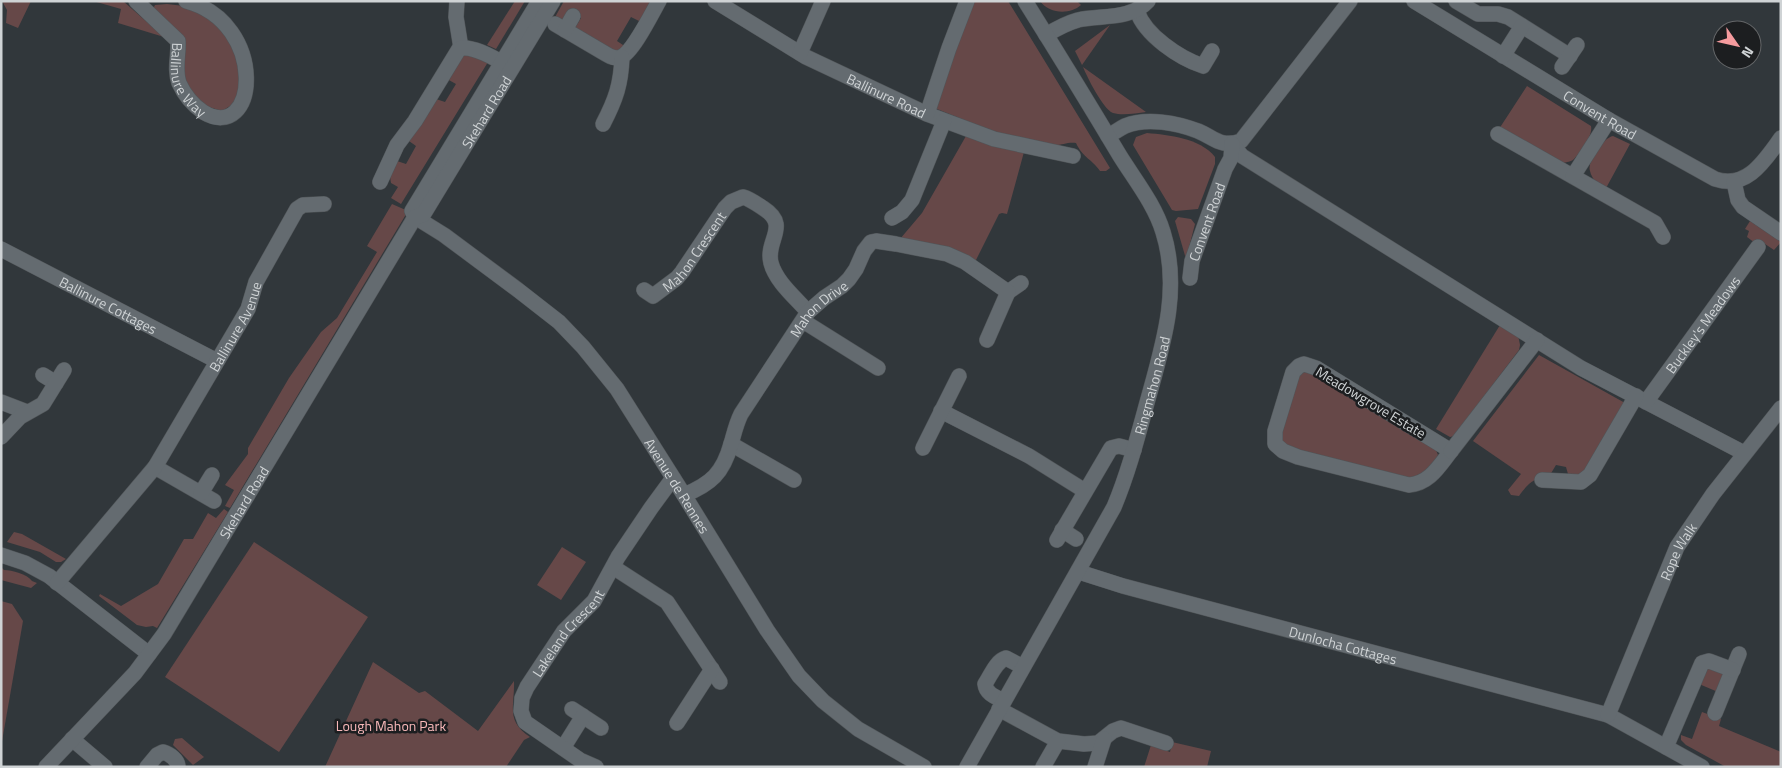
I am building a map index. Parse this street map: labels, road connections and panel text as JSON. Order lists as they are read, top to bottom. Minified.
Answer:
{"streets":{"street":["Ballinure Way","Ballinure Road","Skehard Road","Convent Road","Mahon Crescent","Ballinure Cottages","Mahon Drive","Buckley's Meadows","Ballinure Avenue","Ringmahon Road","Meadowgrove Estate","Avenue de Rennes","Rope Walk","Lakeland Crescent","Dunlocha Cottages"]},"crossings":[["Skehard Road","Avenue de Rennes"],["Mahon Crescent","Mahon Drive"],["Ballinure Cottages","Ballinure Avenue"],["Mahon Drive","Avenue de Rennes"],["Ringmahon Road","Dunlocha Cottages"],["Avenue de Rennes","Lakeland Crescent"],["Rope Walk","Dunlocha Cottages"]],"parks":["Lough Mahon Park"],"north":"bottom right"}
